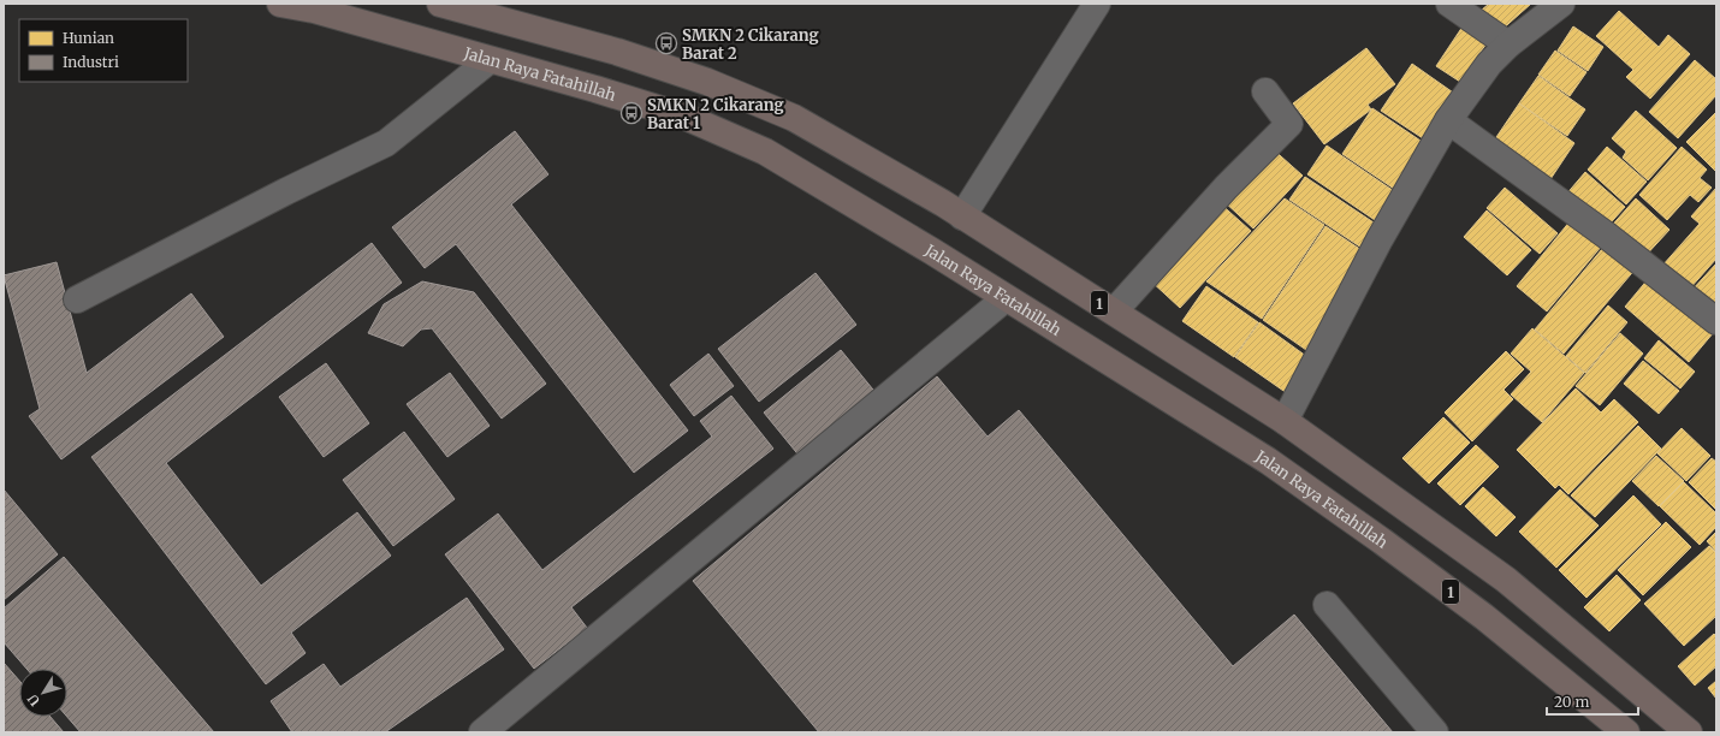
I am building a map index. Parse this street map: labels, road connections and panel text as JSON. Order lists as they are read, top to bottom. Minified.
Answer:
{"streets":{"highway":["Jalan Raya Fatahillah","1"]},"places":{"bus stop":["SMKN 2 Cikarang Barat 2","SMKN 2 Cikarang Barat 1"]},"legend":["Hunian","Industri"],"scale_bar":"20 m","north":"bottom left"}
